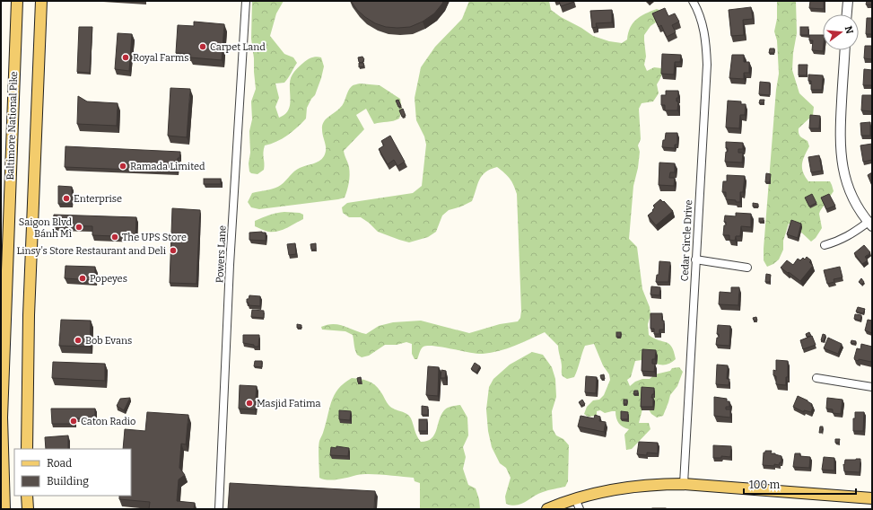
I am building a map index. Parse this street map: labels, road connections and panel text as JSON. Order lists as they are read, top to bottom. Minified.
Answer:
{"streets":{"main road":["Baltimore National Pike"],"street":["Cedar Circle Drive","Powers Lane"]},"places":["Carpet Land","Royal Farms","Ramada Limited","Enterprise","Saigon Blvd Bánh Mì","The UPS Store","Linsy's Store Restaurant and Deli","Popeyes","Bob Evans","Masjid Fatima","Caton Radio"],"legend":["Road","Building"],"scale_bar":"100 m","north":"right"}
